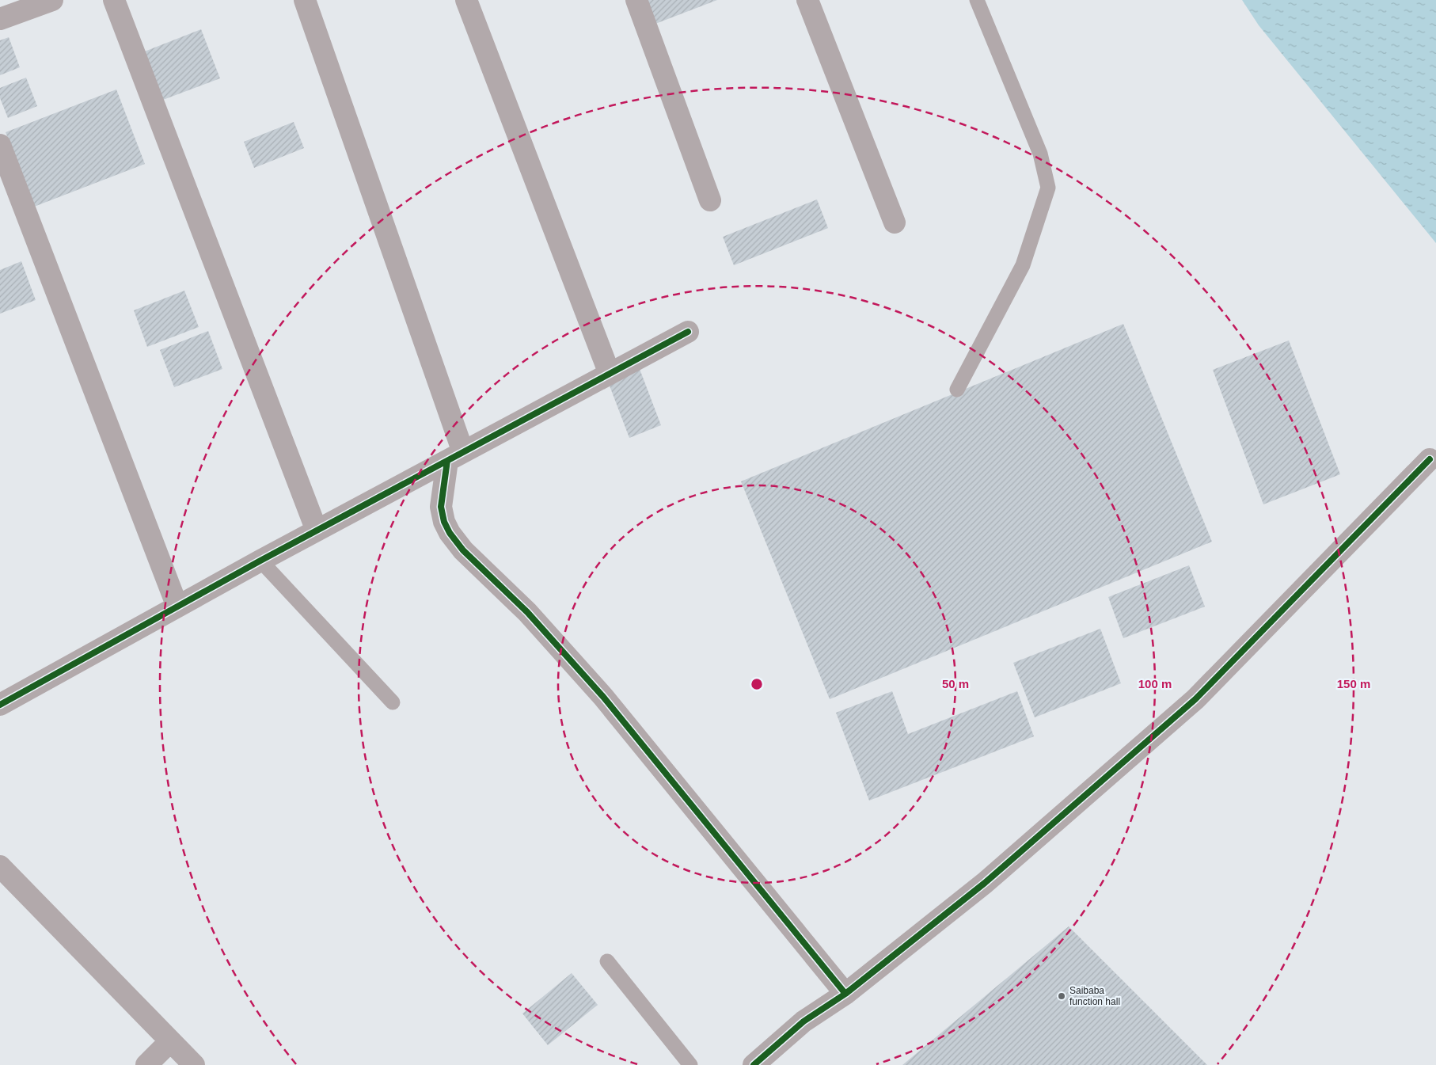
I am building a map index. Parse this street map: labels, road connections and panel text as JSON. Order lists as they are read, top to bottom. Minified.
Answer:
{"places":["Saibaba function hall"],"rings":["50 m","100 m","150 m"]}
